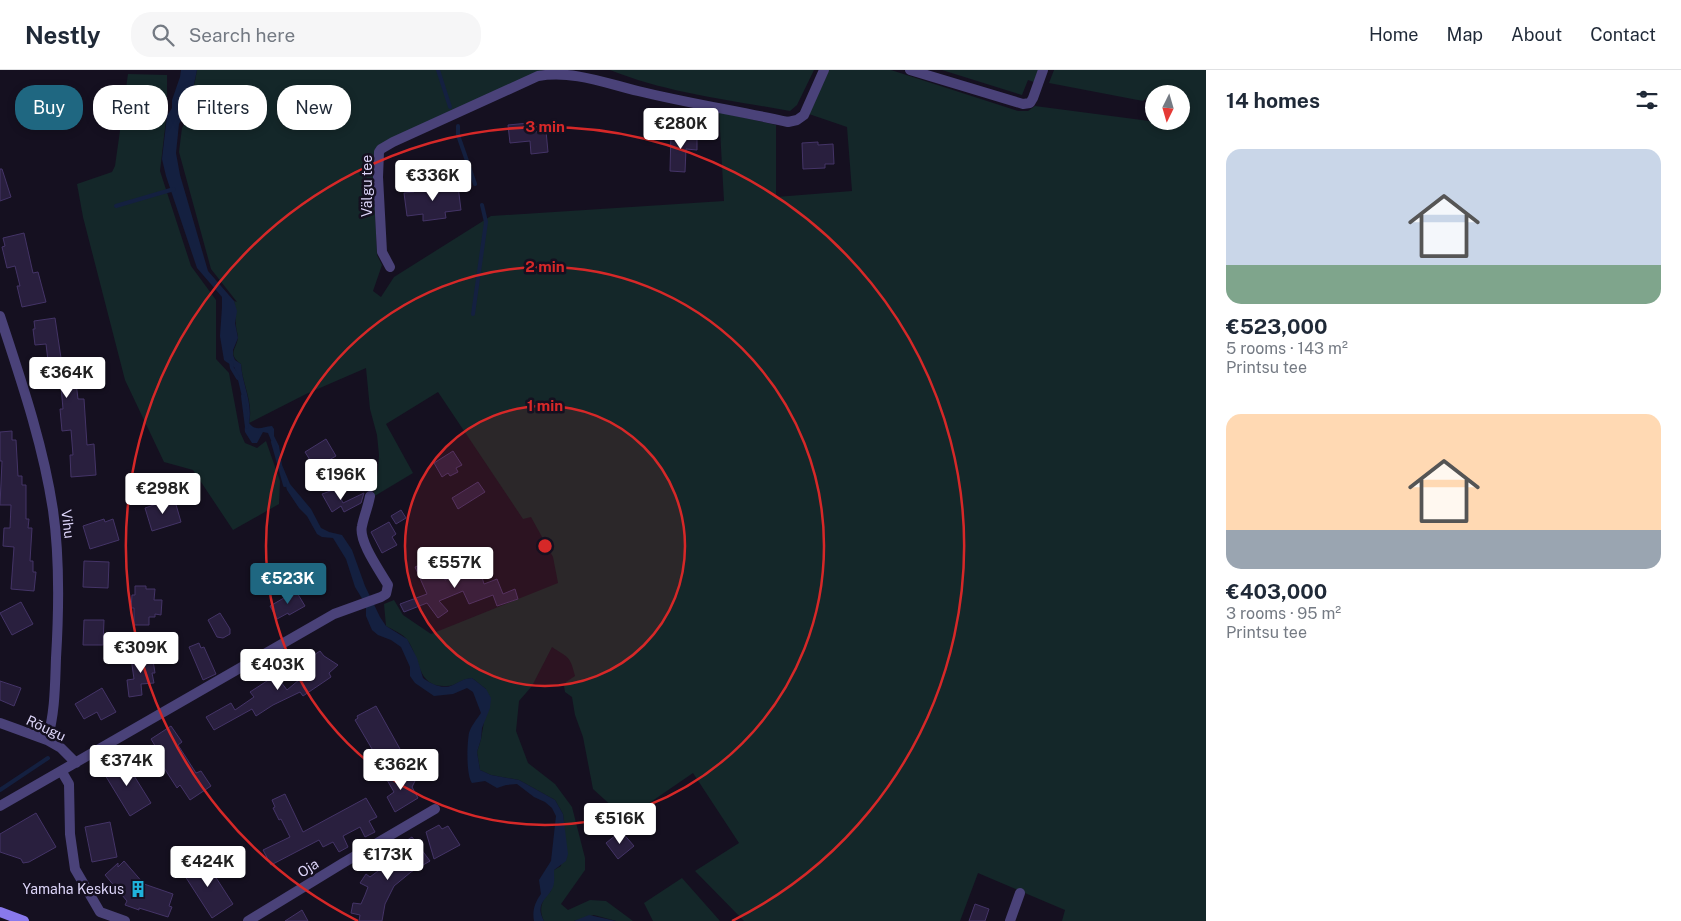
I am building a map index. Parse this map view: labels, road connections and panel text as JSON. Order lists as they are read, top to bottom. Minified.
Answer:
{"streets":{"street":["Välgu tee","Vihu","Rõugu","Oja"]},"crossings":[["Vihu","Rõugu"]],"places":{"building":["Yamaha Keskus"]},"north":"bottom","page":{"header":"Nestly","search":"Search here","nav":["Home","Map","About","Contact"],"heading":"14 homes","chip":["Buy","Rent","Filters","New"],"price":["€280K","€336K","€364K","€196K","€298K","€557K","€523K","€309K","€403K","€374K","€362K","€516K","€173K","€424K"],"list":[{"name":"€523,000","note":"5 rooms · 143 m² · Printsu tee"},{"name":"€403,000","note":"3 rooms · 95 m² · Printsu tee"}]},"rings":["3 min","2 min","1 min"]}
